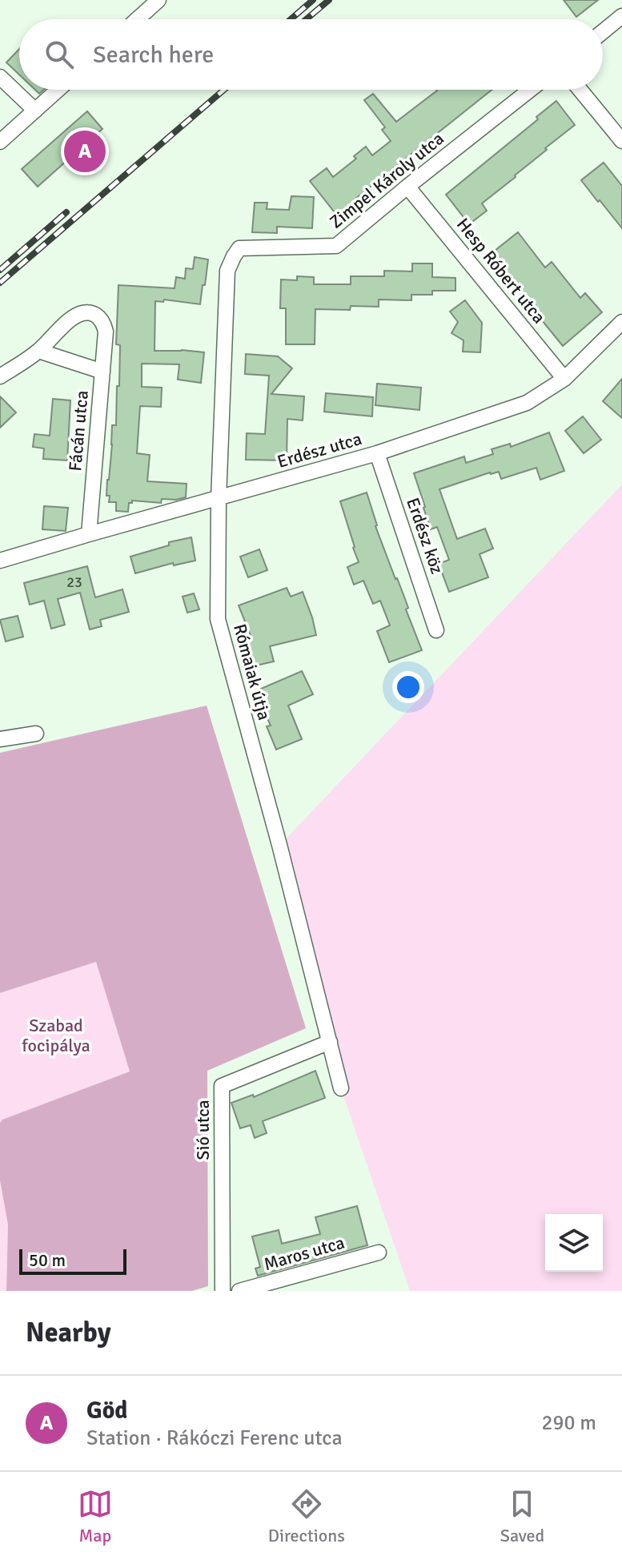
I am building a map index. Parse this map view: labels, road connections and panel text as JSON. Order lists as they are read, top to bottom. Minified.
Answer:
{"streets":{"street":["Zimpel Károly utca","Hesp Róbert utca","Fácán utca","Erdész utca","Erdész köz","Rómaiak útja","Sió utca","Maros utca"]},"crossings":[["Zimpel Károly utca","Hesp Róbert utca"],["Zimpel Károly utca","Rómaiak útja"],["Hesp Róbert utca","Erdész utca"],["Fácán utca","Erdész utca"],["Erdész utca","Erdész köz"],["Erdész utca","Rómaiak útja"],["Rómaiak útja","Sió utca"]],"parks":["Szabad focipálya"],"house_numbers":["23"],"scale_bar":"50 m","page":{"search":"Search here","pins":"A","scale":"50 m","heading":"Nearby","list":[{"mark":"A","name":"Göd","note":"Station · Rákóczi Ferenc utca","value":"290 m"}],"nav":["Map","Directions","Saved"]}}
